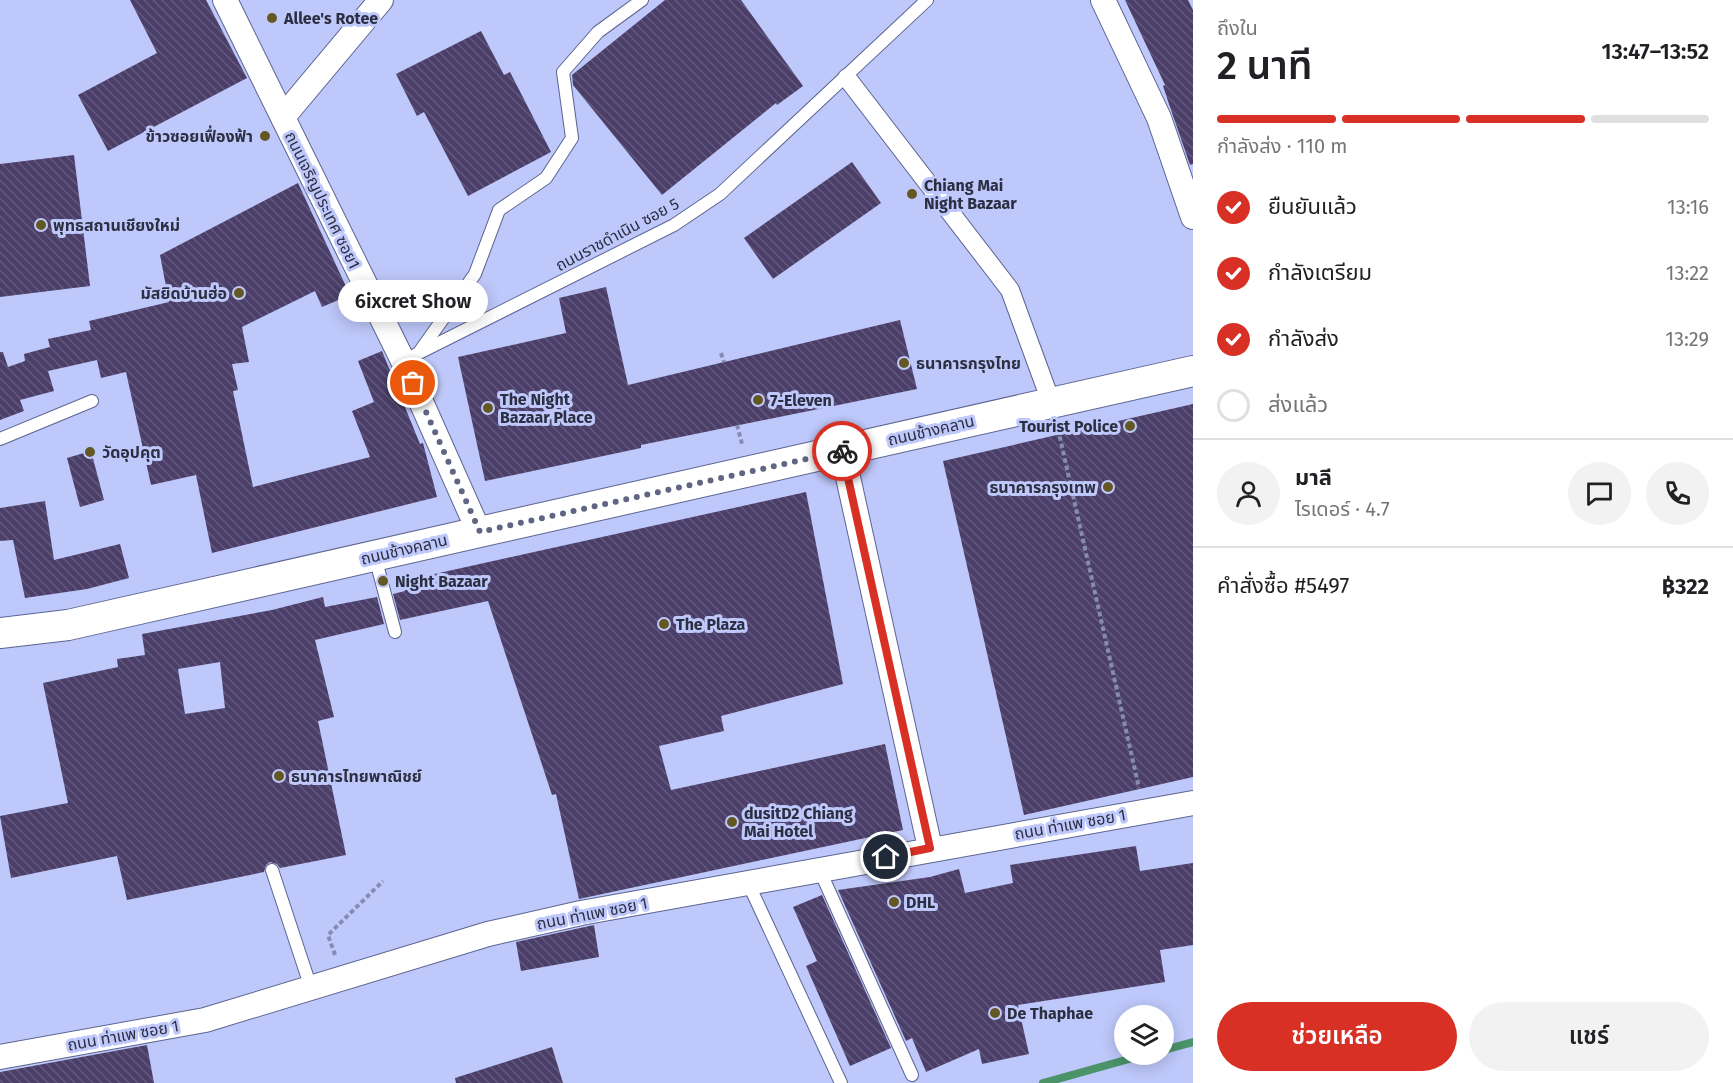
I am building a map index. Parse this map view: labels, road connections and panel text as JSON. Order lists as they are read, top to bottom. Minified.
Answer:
{"streets":{"street":["ถนนเจริญประเทศ ซอย1","ถนนช้างคลาน","ถนน ท่าแพ ซอย 1"],"lane":["ถนนราชดำเนิน ซอย 5"]},"crossings":[["ถนนเจริญประเทศ ซอย1","ถนนราชดำเนิน ซอย 5"],["ถนนเจริญประเทศ ซอย1","ถนนช้างคลาน"]],"places":["Allee's Rotee","ข้าวซอยเฟื่องฟ้า","Chiang Mai Night Bazaar","พุทธสถานเชียงใหม่","มัสยิดบ้านฮ่อ","ธนาคารกรุงไทย","6ixcret Show","7-Eleven","The Night Bazaar Place","Tourist Police","วัดอุปคุต","ธนาคารกรุงเทพ","Night Bazaar","The Plaza","ธนาคารไทยพาณิชย์","dusitD2 Chiang Mai Hotel","DHL","De Thaphae"],"page":{"heading":["2 นาที","ถึงใน","13:47–13:52"],"panel":["มาลี","ไรเดอร์ · 4.7","คำสั่งซื้อ #5497","฿322"],"bar":"กำลังส่ง · 110 m","list":[["ยืนยันแล้ว","13:16"],["กำลังเตรียม","13:22"],["กำลังส่ง","13:29"],"ส่งแล้ว"],"bubble":"6ixcret Show","buttons":["ช่วยเหลือ","แชร์"]}}
